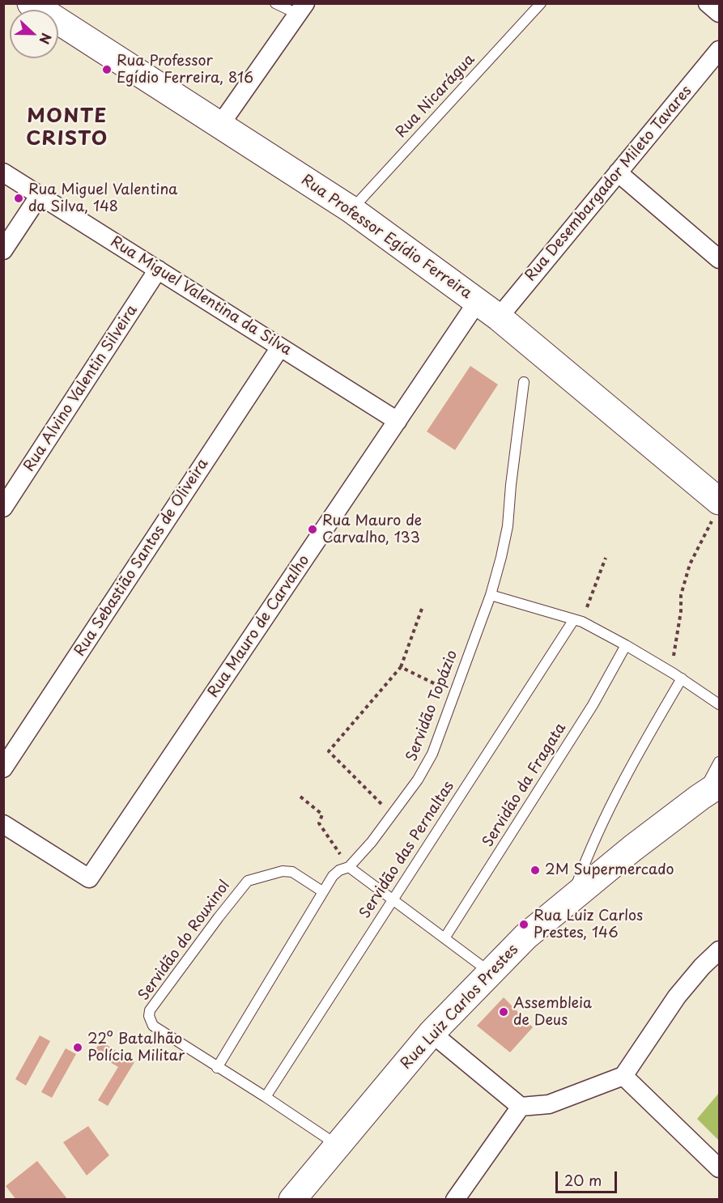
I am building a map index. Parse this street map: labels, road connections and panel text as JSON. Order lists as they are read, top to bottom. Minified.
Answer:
{"streets":{"street":["Rua Desembargador Mileto Tavares","Rua Professor Egídio Ferreira","Rua Miguel Valentina da Silva","Rua Alvino Valentin Silveira","Rua Sebastião Santos de Oliveira","Rua Mauro de Carvalho","Rua Luiz Carlos Prestes"],"lane":["Rua Nicarágua","Servidão Topázio","Servidão da Fragata","Servidão das Pernaltas","Servidão do Rouxinol"]},"crossings":[["Rua Nicarágua","Rua Professor Egídio Ferreira"],["Rua Desembargador Mileto Tavares","Rua Professor Egídio Ferreira"],["Rua Professor Egídio Ferreira","Rua Mauro de Carvalho"],["Rua Miguel Valentina da Silva","Rua Alvino Valentin Silveira"],["Rua Miguel Valentina da Silva","Rua Sebastião Santos de Oliveira"],["Rua Miguel Valentina da Silva","Rua Mauro de Carvalho"],["Servidão Topázio","Servidão do Rouxinol"],["Servidão das Pernaltas","Servidão do Rouxinol"],["Servidão do Rouxinol","Rua Luiz Carlos Prestes"]],"districts":["MONTE CRISTO"],"places":["Rua Professor Egídio Ferreira, 816","Rua Miguel Valentina da Silva, 148","Rua Mauro de Carvalho, 133","2M Supermercado","Rua Luiz Carlos Prestes, 146","Assembleia de Deus","22º Batalhão Polícia Militar"],"scale_bar":"20 m","north":"right"}
